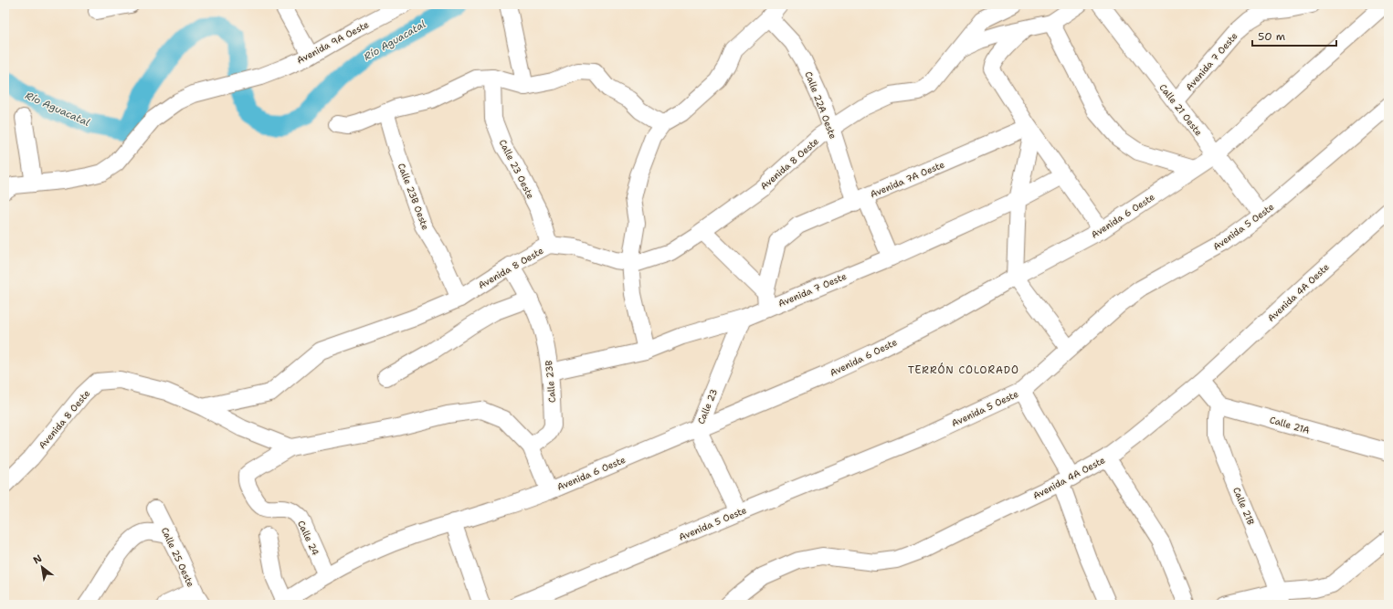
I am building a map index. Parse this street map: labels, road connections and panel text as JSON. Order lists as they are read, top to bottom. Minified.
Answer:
{"streets":{"street":["Avenida 9A Oeste","Avenida 7 Oeste","Calle 22A Oeste","Calle 21 Oeste","Avenida 8 Oeste","Calle 23 Oeste","Avenida 7A Oeste","Calle 23B Oeste","Avenida 6 Oeste","Avenida 5 Oeste","Avenida 4A Oeste","Calle 23B","Calle 23","Calle 21A","Calle 21B","Calle 24","Calle 25 Oeste"]},"crossings":[["Avenida 7 Oeste","Calle 22A Oeste"],["Avenida 7 Oeste","Calle 21 Oeste"],["Avenida 7 Oeste","Avenida 7A Oeste"],["Avenida 7 Oeste","Calle 23B"],["Avenida 7 Oeste","Calle 23"],["Calle 22A Oeste","Avenida 8 Oeste"],["Calle 22A Oeste","Avenida 7A Oeste"],["Calle 21 Oeste","Avenida 6 Oeste"],["Calle 21 Oeste","Avenida 5 Oeste"],["Avenida 8 Oeste","Calle 23 Oeste"],["Avenida 8 Oeste","Calle 23B Oeste"],["Avenida 8 Oeste","Calle 23B"],["Avenida 6 Oeste","Calle 23"],["Avenida 6 Oeste","Calle 24"],["Avenida 5 Oeste","Calle 23"],["Calle 21A","Calle 21B"]],"districts":["TERRÓN COLORADO"],"water":["Río Aguacatal"],"scale_bar":"50 m","north":"top left"}
